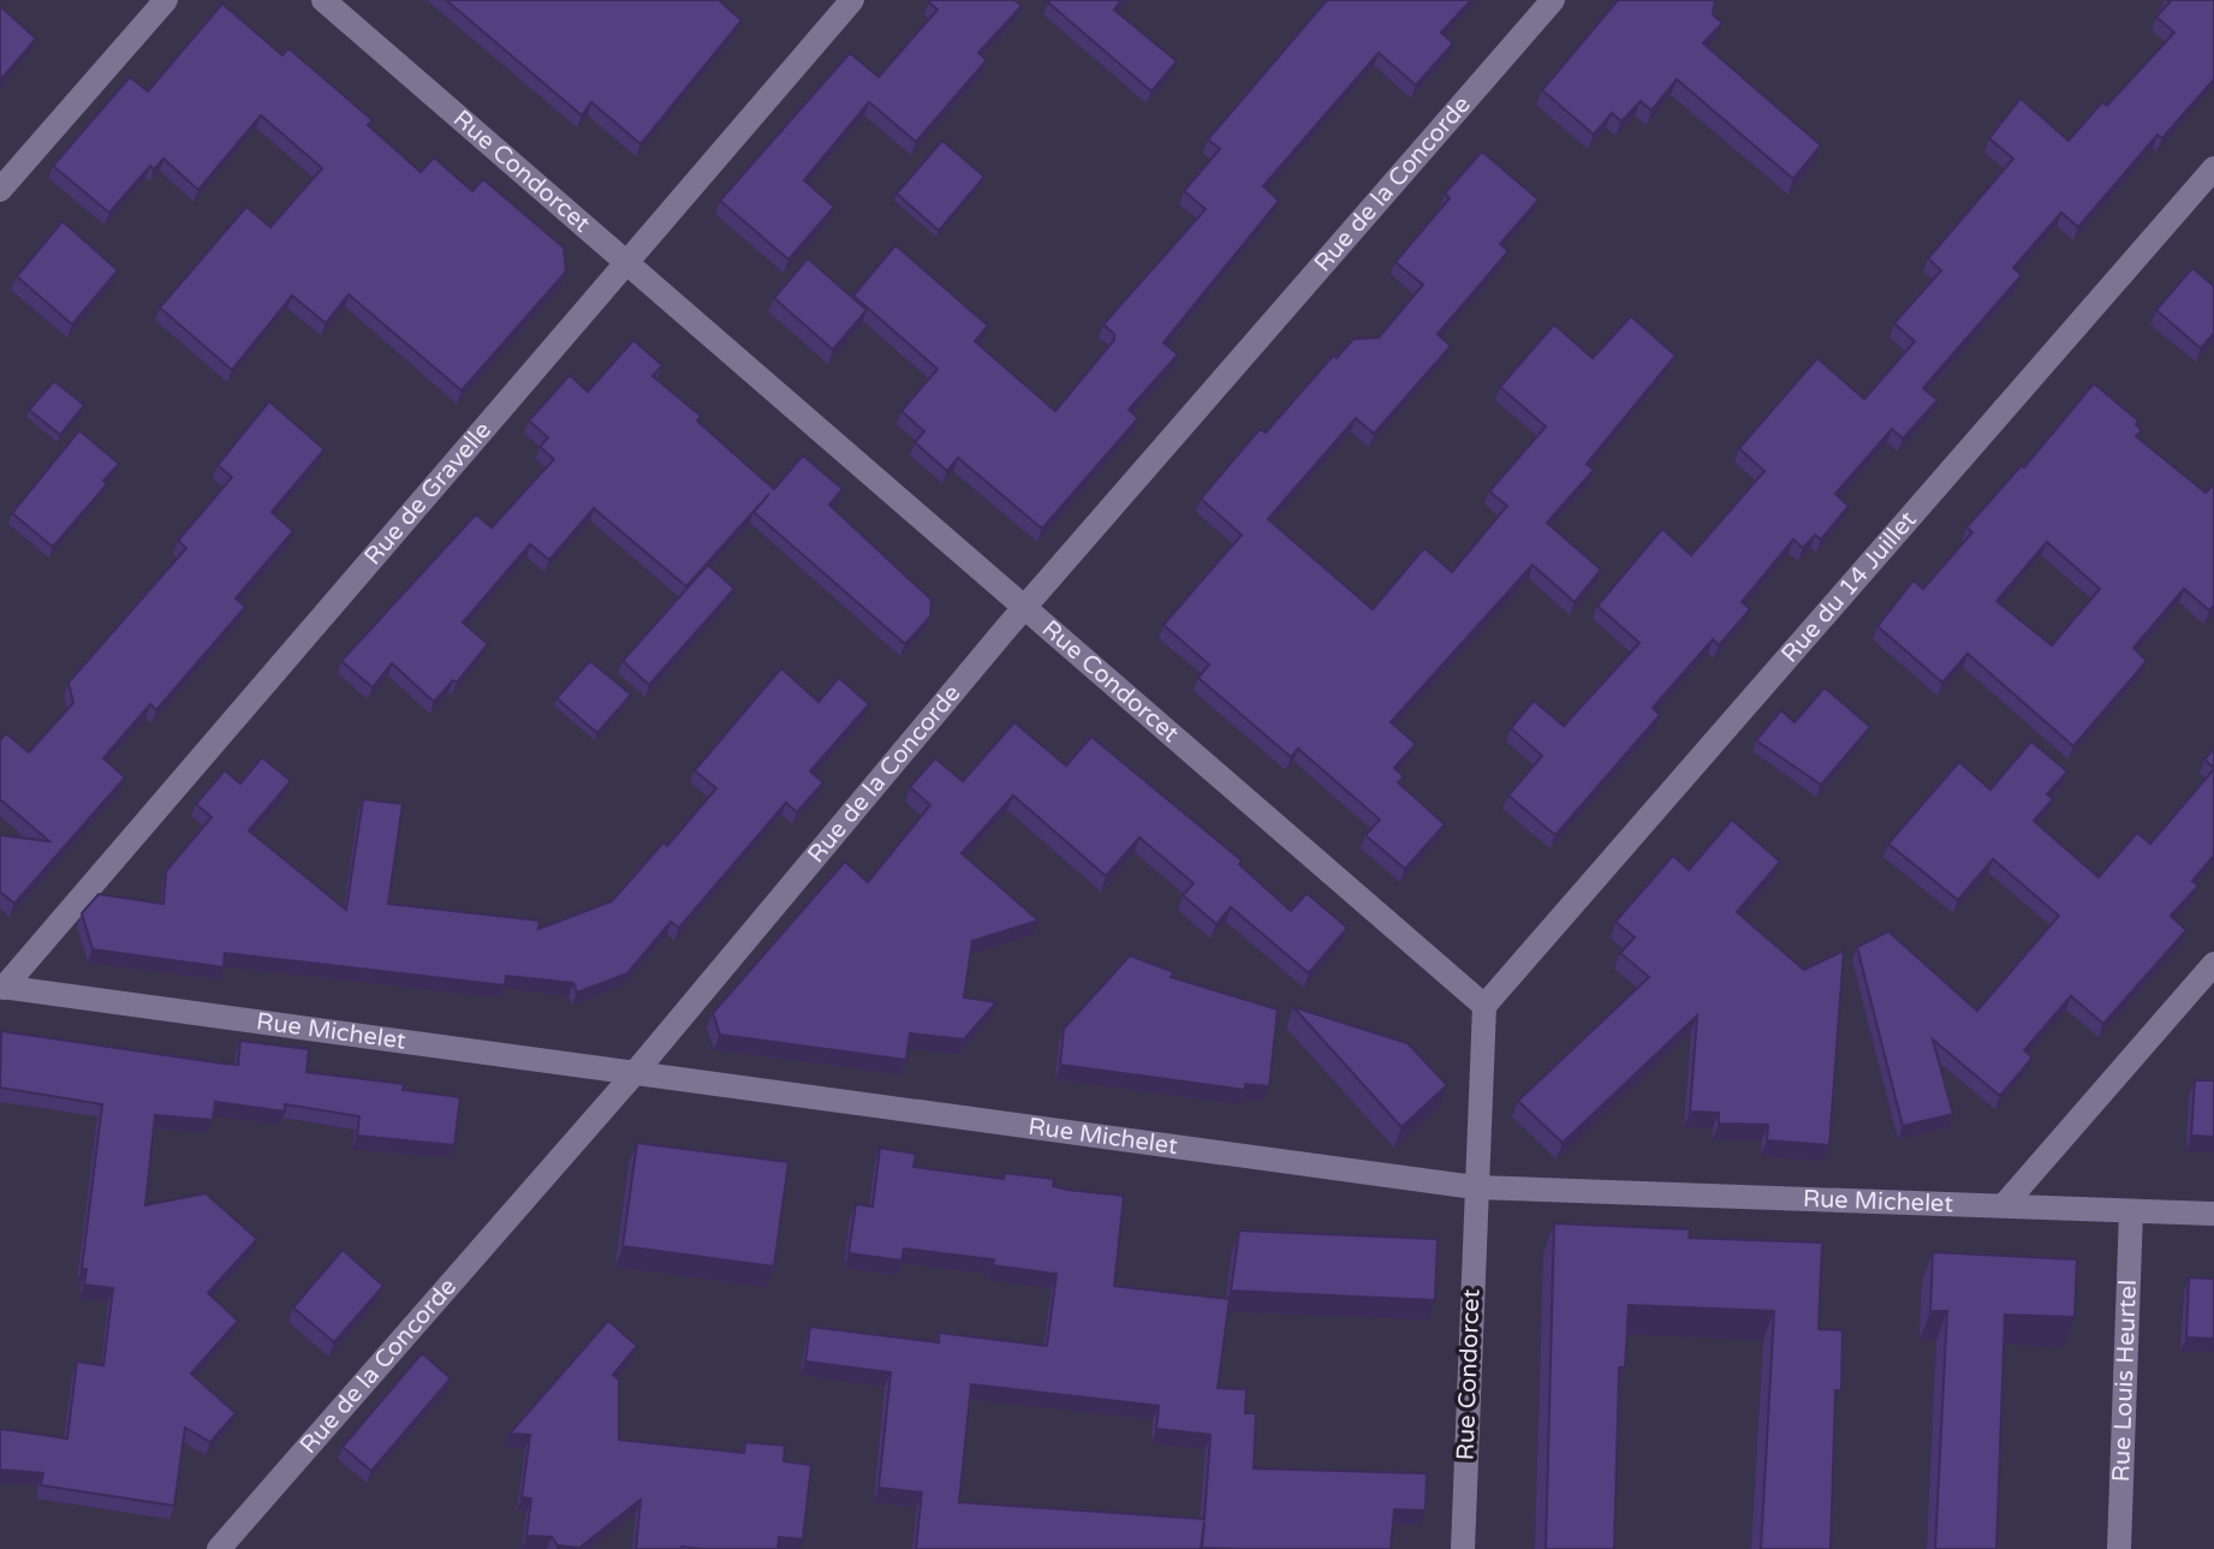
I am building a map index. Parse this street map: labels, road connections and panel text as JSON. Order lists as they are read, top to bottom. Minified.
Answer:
{"streets":{"street":["Rue Condorcet","Rue de la Concorde","Rue de Gravelle","Rue du 14 Juillet","Rue Michelet","Rue Louis Heurtel"]},"crossings":[["Rue Condorcet","Rue de la Concorde"],["Rue Condorcet","Rue de Gravelle"],["Rue Condorcet","Rue du 14 Juillet"],["Rue Condorcet","Rue Michelet"],["Rue de la Concorde","Rue Michelet"],["Rue de Gravelle","Rue Michelet"],["Rue Michelet","Rue Louis Heurtel"]]}
